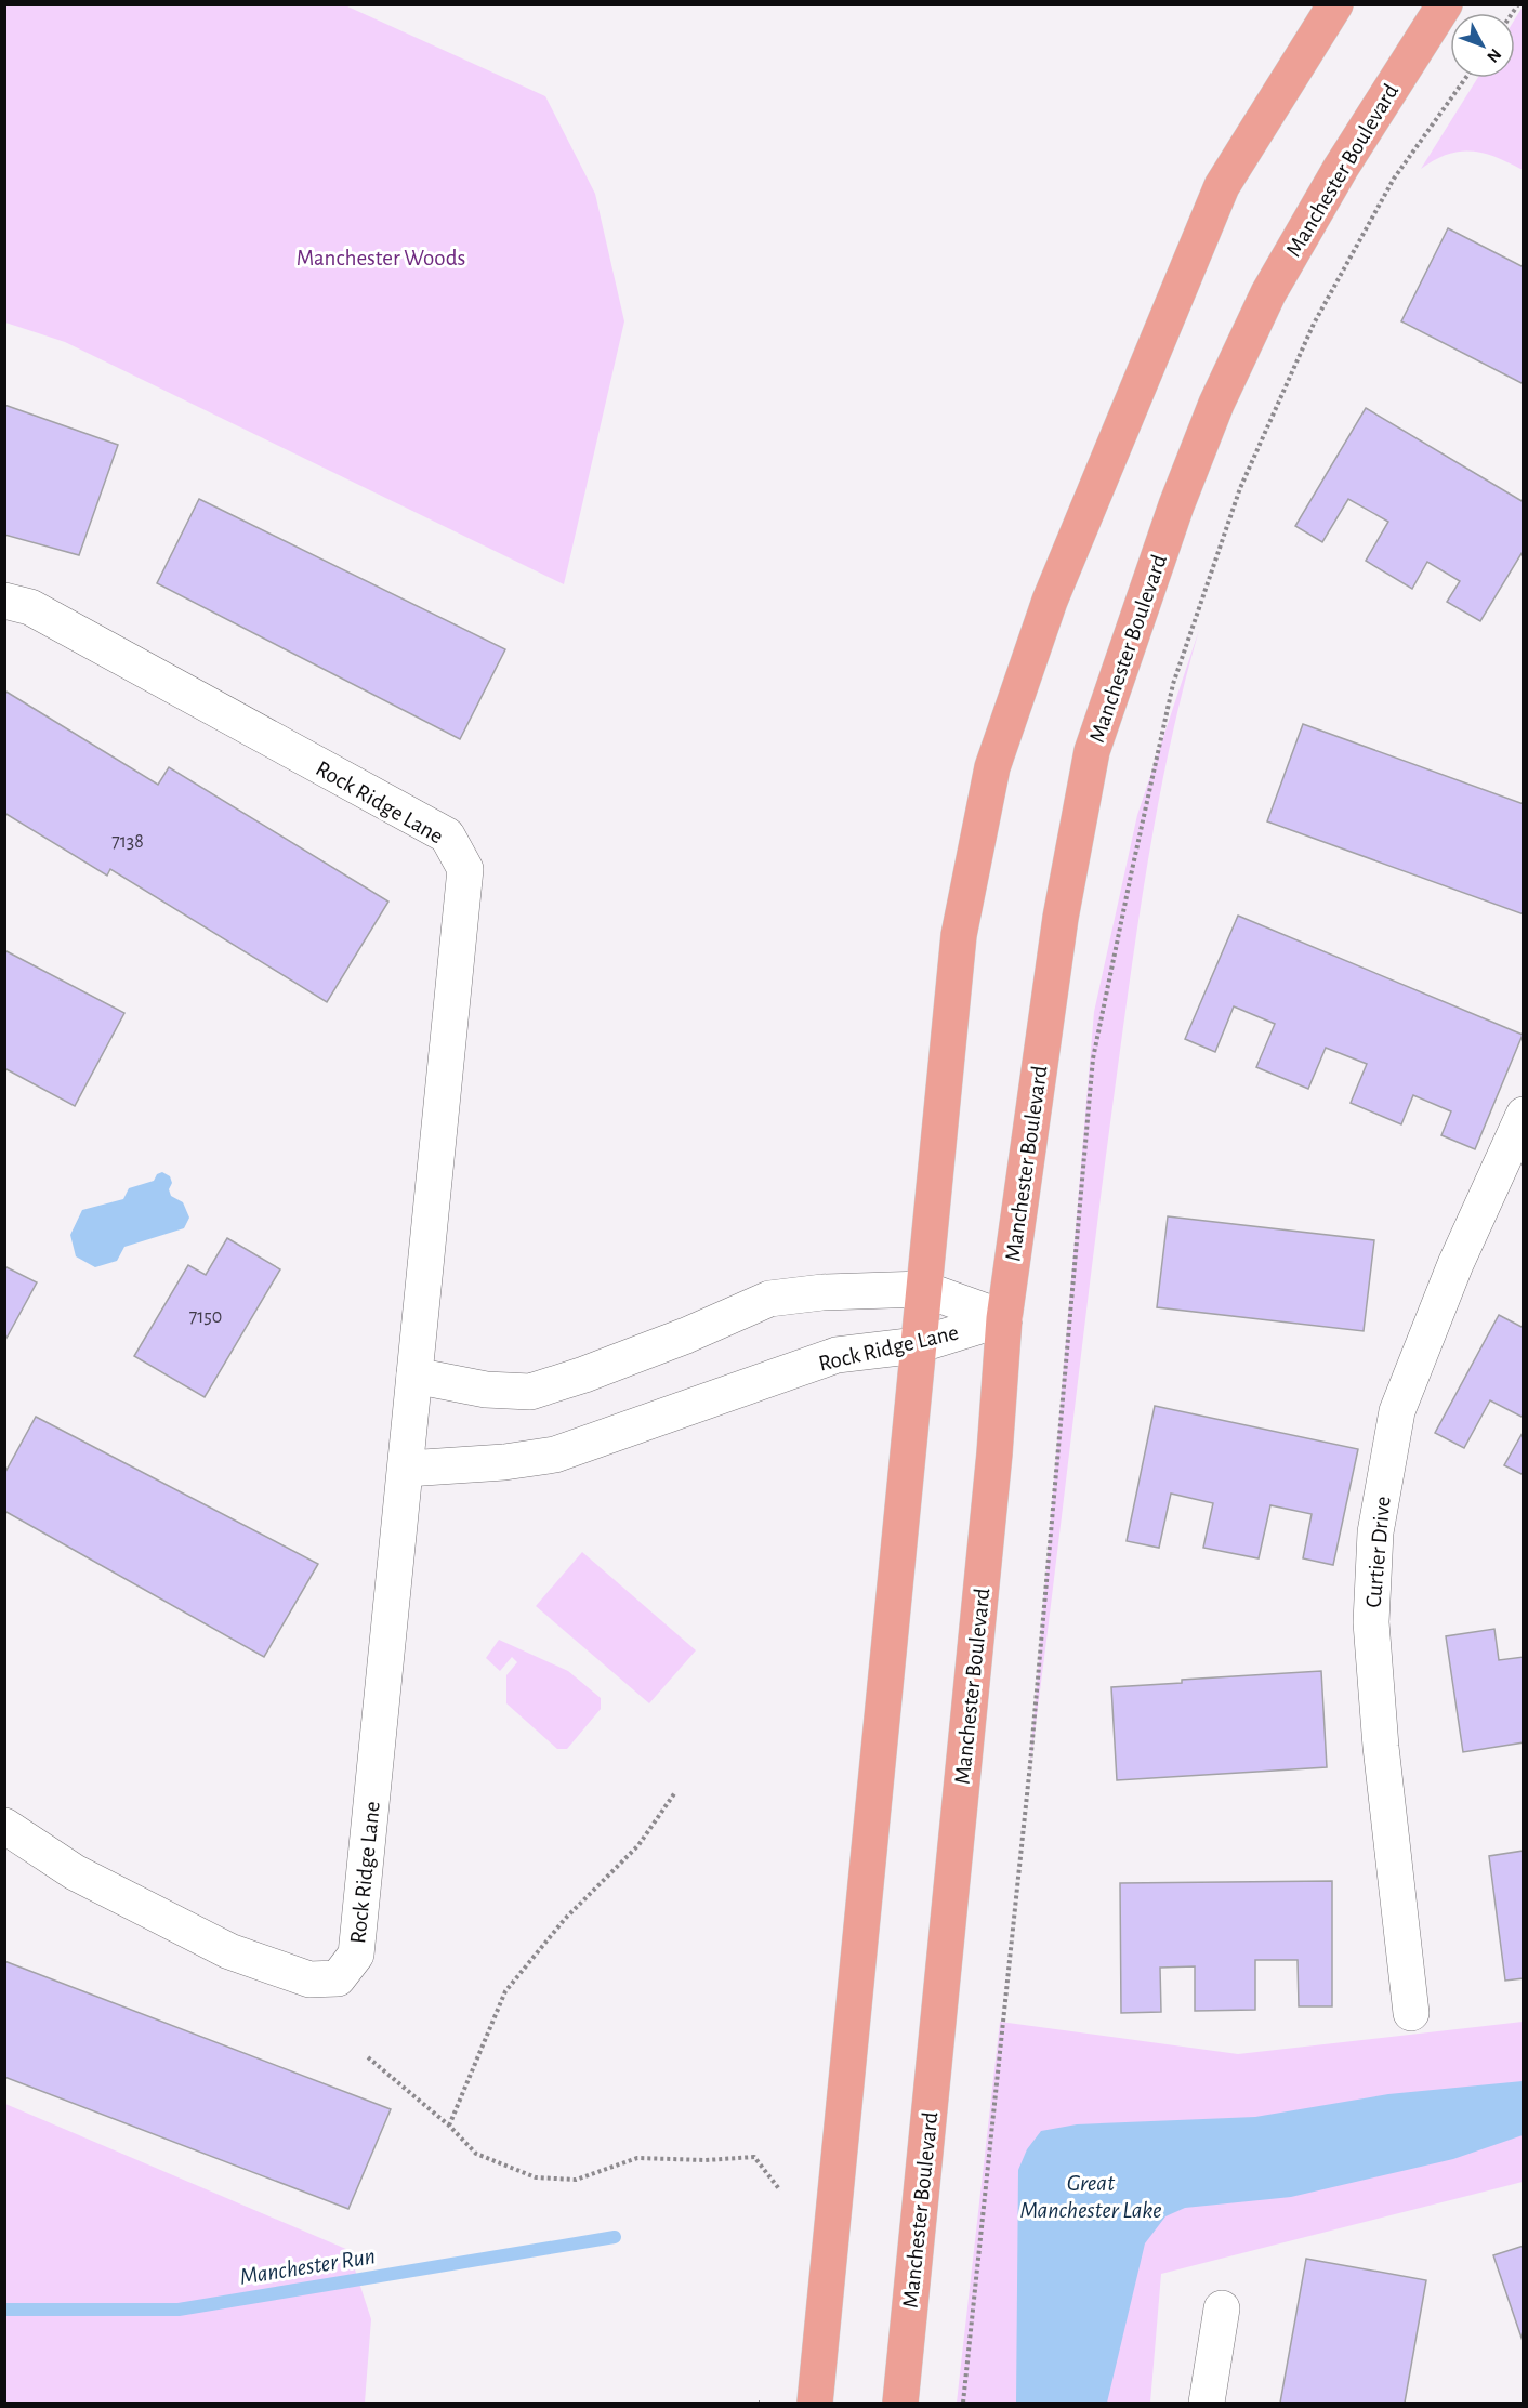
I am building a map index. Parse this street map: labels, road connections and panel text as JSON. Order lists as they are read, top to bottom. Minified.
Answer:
{"streets":{"main road":["Manchester Boulevard"],"street":["Rock Ridge Lane","Curtier Drive"]},"crossings":[["Manchester Boulevard","Rock Ridge Lane"]],"water":["Great Manchester Lake","Manchester Run"],"parks":["Manchester Woods"],"house_numbers":["7138","7150"],"north":"bottom right"}
